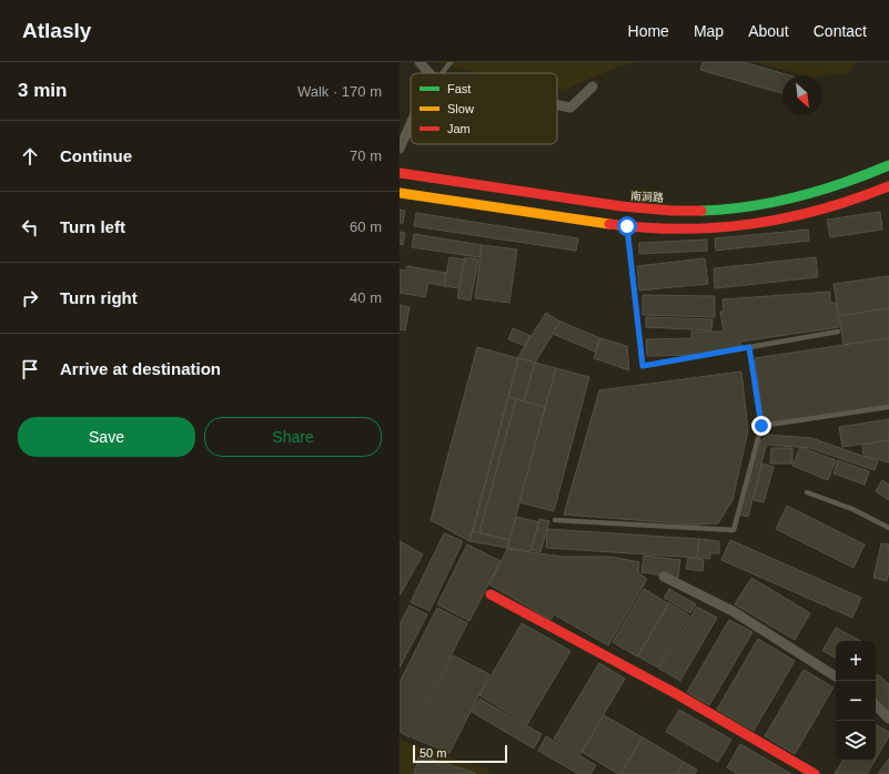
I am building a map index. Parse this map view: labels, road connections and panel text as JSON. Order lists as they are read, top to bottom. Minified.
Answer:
{"streets":{"main road":["南涧路"]},"legend":["Fast","Slow","Jam"],"scale_bar":"50 m","north":"bottom right","page":{"header":"Atlasly","nav":["Home","Map","About","Contact"],"heading":["3 min","Walk · 170 m"],"list":[["Continue","70 m"],["Turn left","60 m"],["Turn right","40 m"],"Arrive at destination"],"buttons":["Save","Share"],"map_buttons":["+","−"],"scale":"50 m"}}
